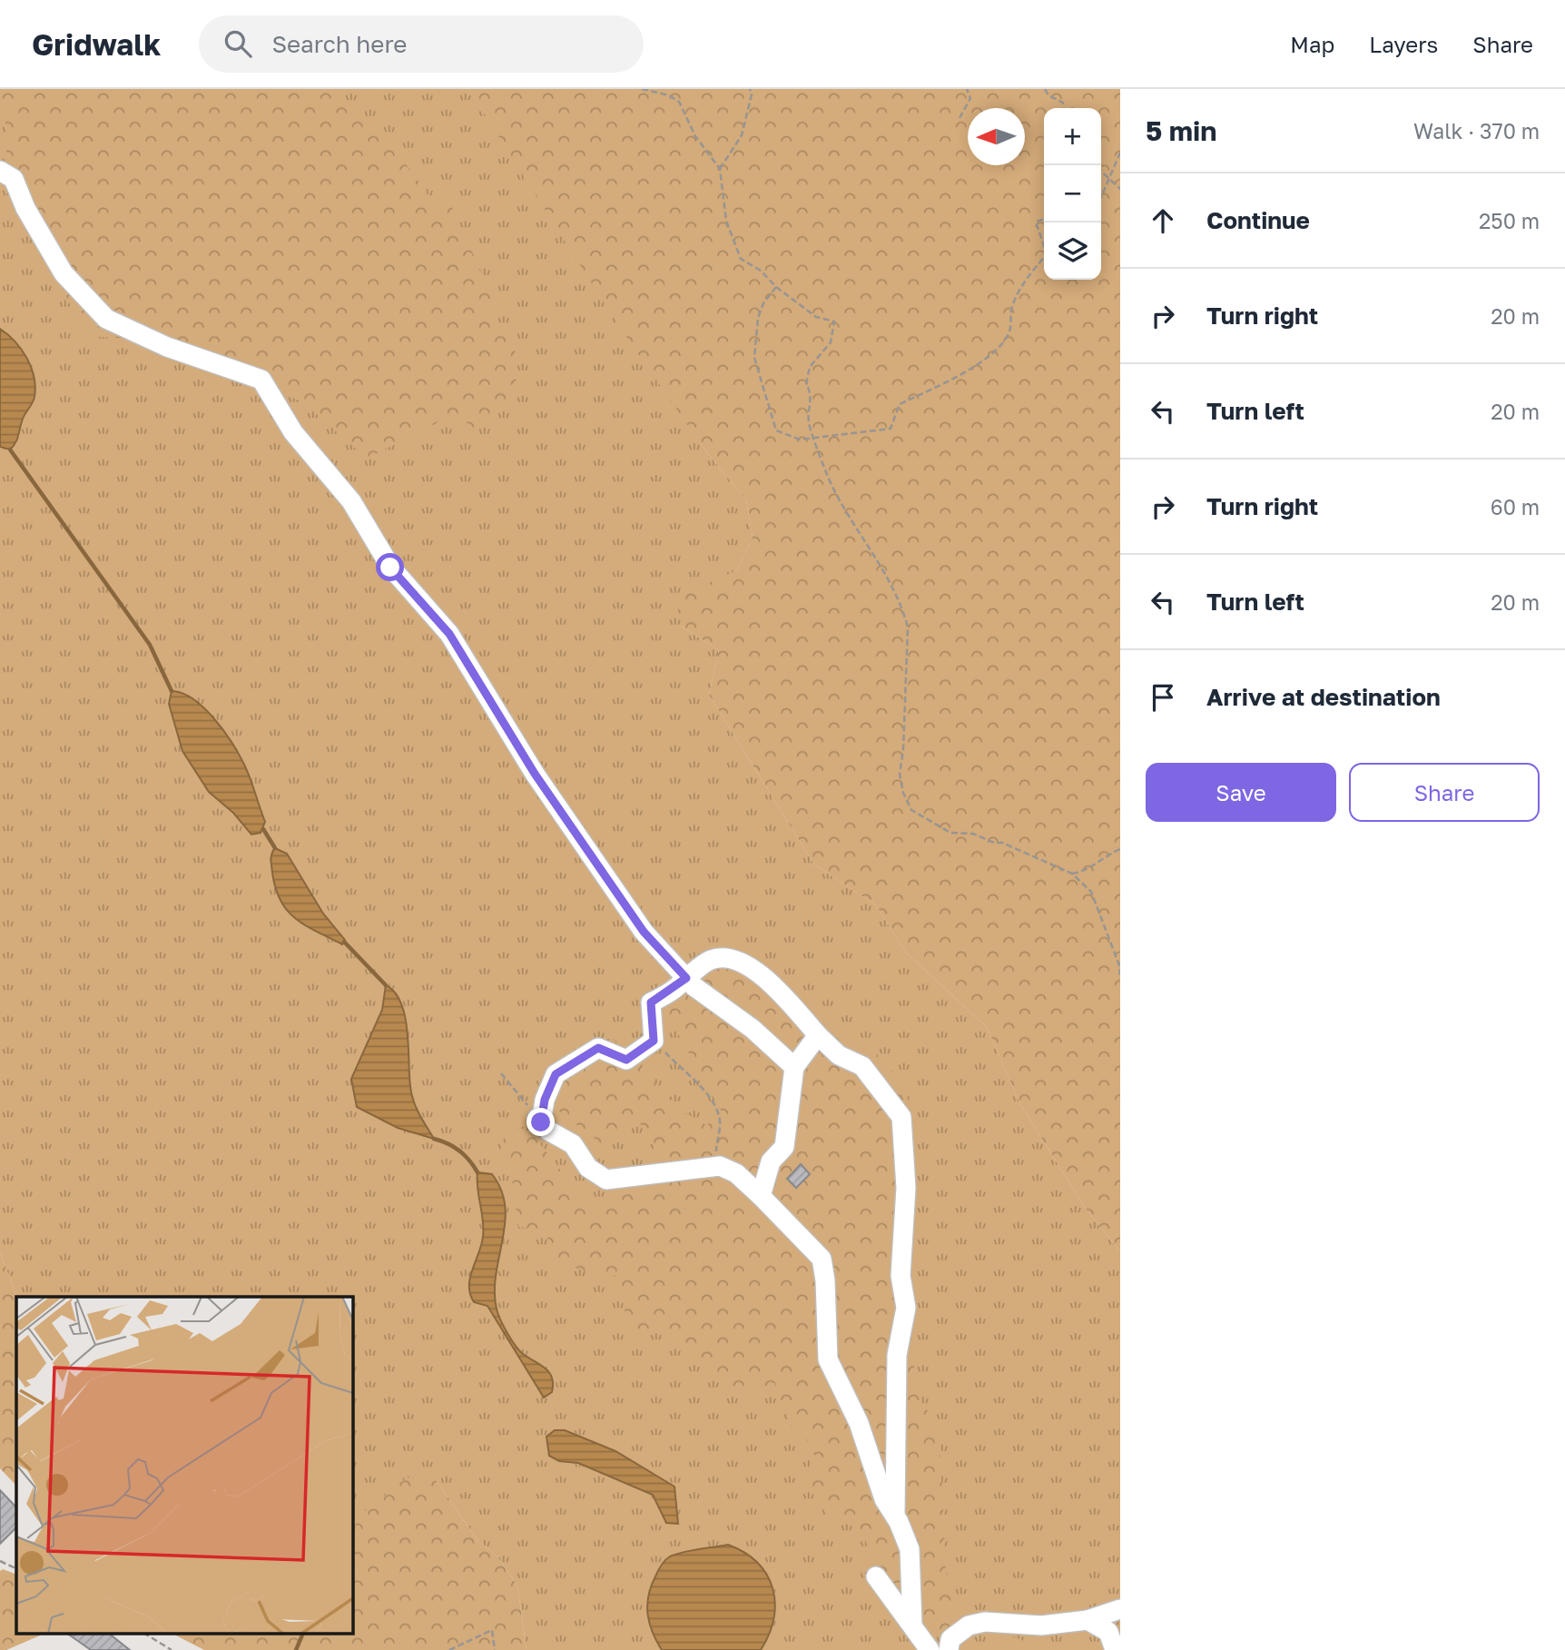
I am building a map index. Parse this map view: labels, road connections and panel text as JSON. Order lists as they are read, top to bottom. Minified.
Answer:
{"north":"left","page":{"header":"Gridwalk","search":"Search here","nav":["Map","Layers","Share"],"heading":["5 min","Walk · 370 m"],"map_buttons":["+","−"],"list":[["Continue","250 m"],["Turn right","20 m"],["Turn left","20 m"],["Turn right","60 m"],["Turn left","20 m"],"Arrive at destination"],"buttons":["Save","Share"]}}
